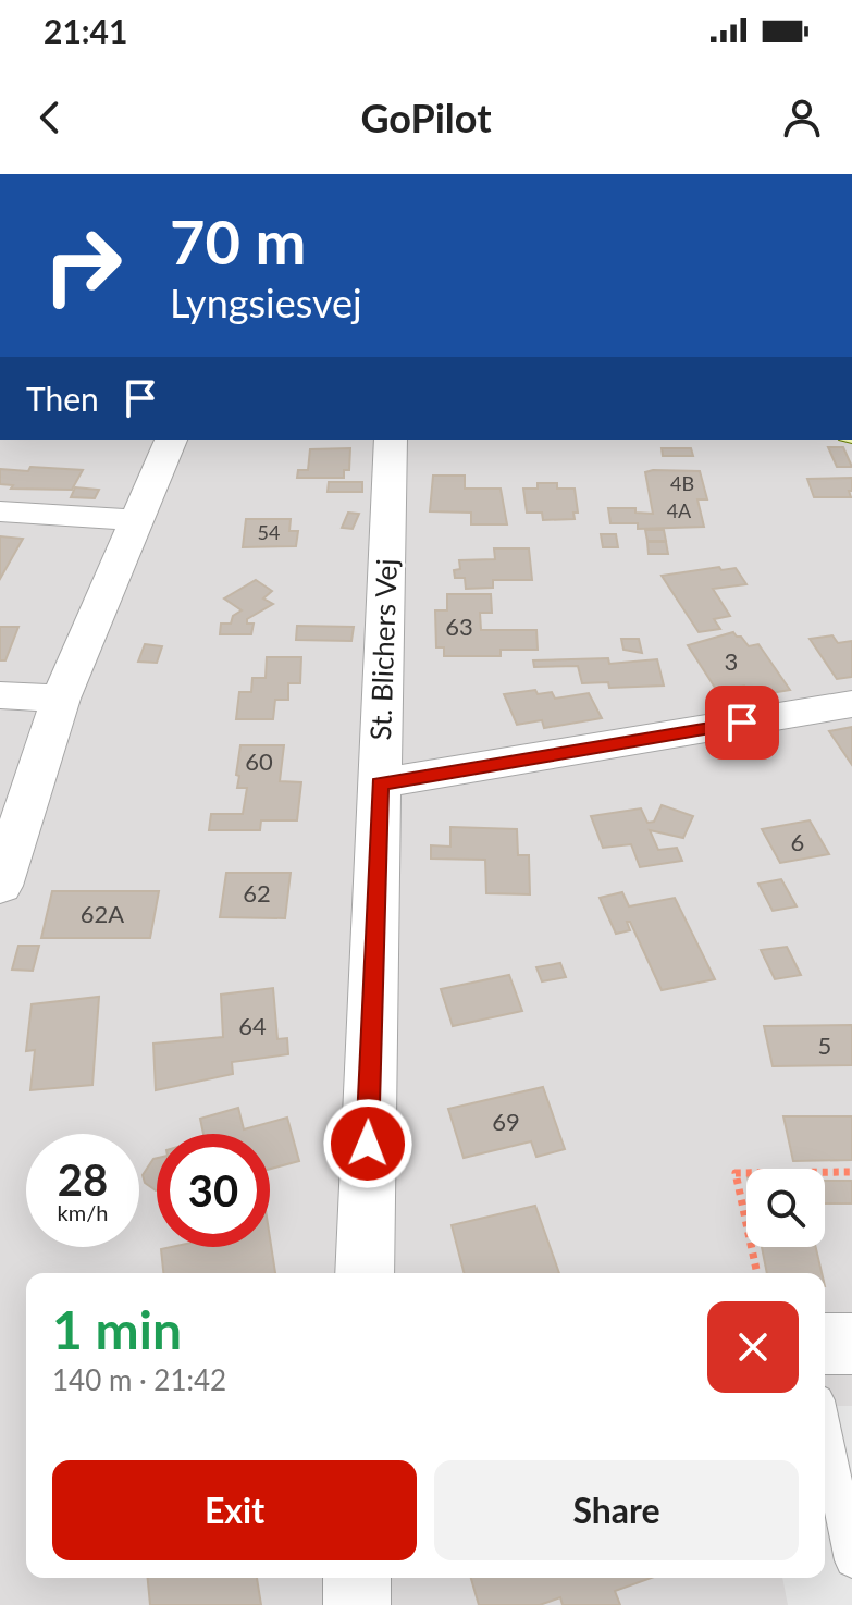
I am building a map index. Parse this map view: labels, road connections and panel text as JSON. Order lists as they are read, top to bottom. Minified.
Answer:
{"streets":{"street":["St. Blichers Vej"]},"house_numbers":["4B","4A","54","63","3","60","6","62","62A","64","5","69"],"page":{"status":"21:41","header":"GoPilot","turn":["70 m","Lyngsiesvej"],"then":"Then","speed":"28 km/h","limit":"30","heading":["1 min","140 m · 21:42"],"buttons":["Exit","Share"]}}
